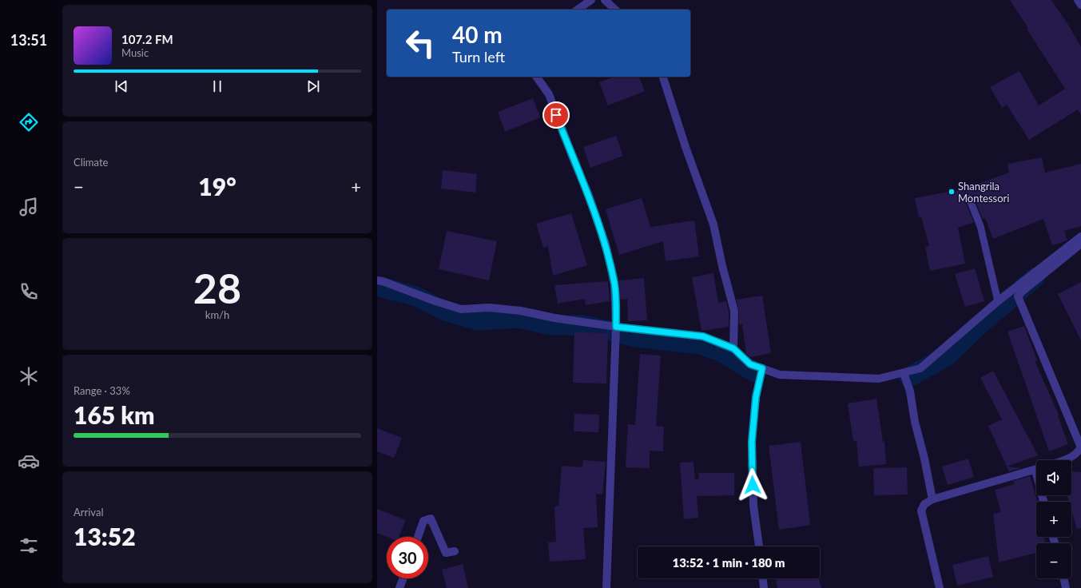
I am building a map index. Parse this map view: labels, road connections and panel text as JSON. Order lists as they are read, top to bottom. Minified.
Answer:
{"places":["Shangrila Montessori"],"page":{"tabs":"13:51","turn":["40 m","Turn left"],"song":["107.2 FM","Music"],"tile":["Climate",["28","km/h"],["Range · 33%","165 km"],["Arrival","13:52"]],"heat":["−","19°","+"],"map_buttons":["+","−"],"limit":"30","trip":"13:52 · 1 min · 180 m"}}
